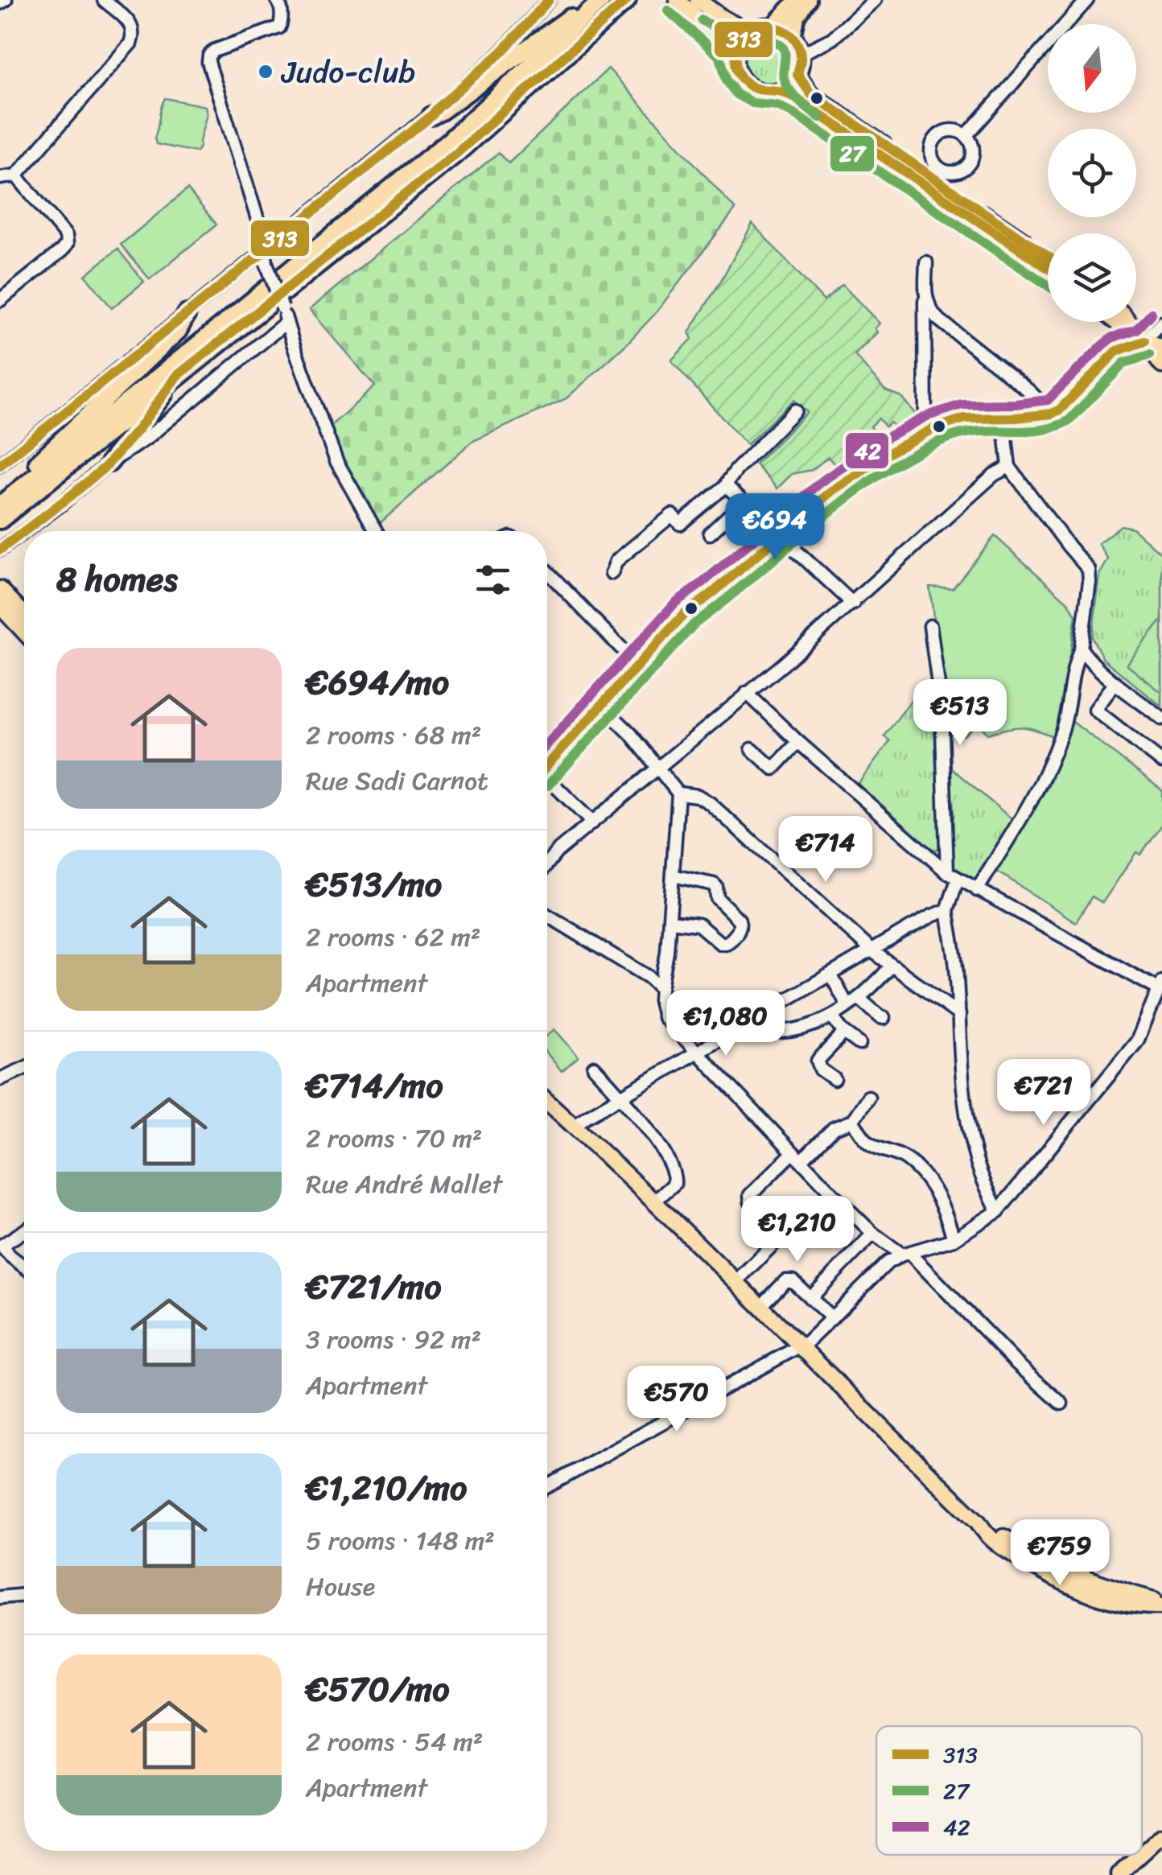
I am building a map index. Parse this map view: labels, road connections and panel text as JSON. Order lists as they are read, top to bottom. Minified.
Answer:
{"places":["Judo-club"],"lines":["transit line 313","transit line 27","transit line 42"],"legend":["313","27","42"],"north":"bottom","page":{"price":["€694","€513","€714","€1,080","€721","€1,210","€570","€759"],"heading":"8 homes","list":[{"name":"€694/mo","note":"2 rooms · 68 m² · Rue Sadi Carnot"},{"name":"€513/mo","note":"2 rooms · 62 m² · Apartment"},{"name":"€714/mo","note":"2 rooms · 70 m² · Rue André Mallet"},{"name":"€721/mo","note":"3 rooms · 92 m² · Apartment"},{"name":"€1,210/mo","note":"5 rooms · 148 m² · House"},{"name":"€570/mo","note":"2 rooms · 54 m² · Apartment"}]}}
